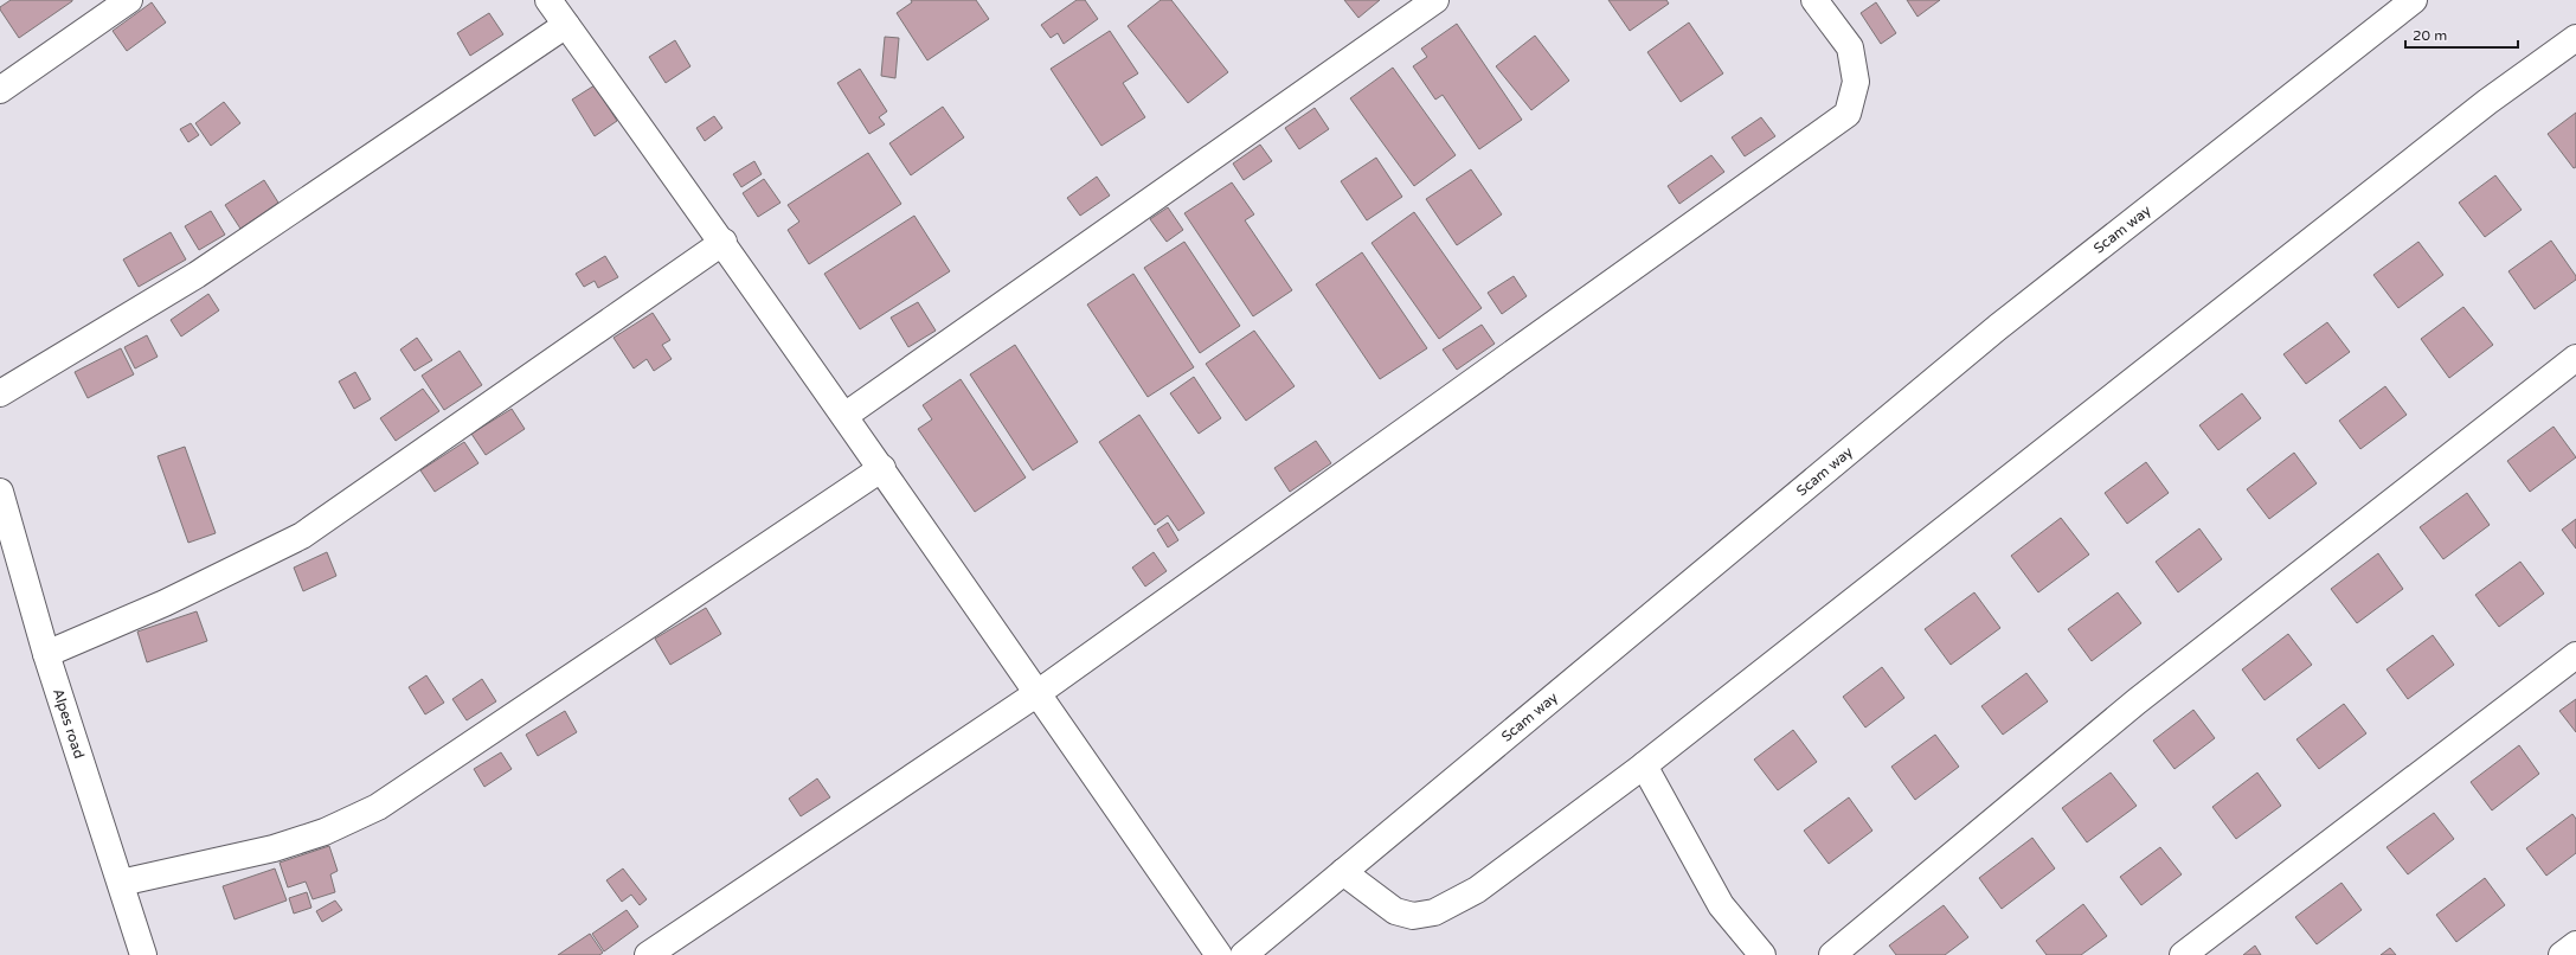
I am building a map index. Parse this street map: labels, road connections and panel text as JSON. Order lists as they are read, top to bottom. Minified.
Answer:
{"streets":{"street":["Scam way","Alpes road"]},"scale_bar":"20 m"}
